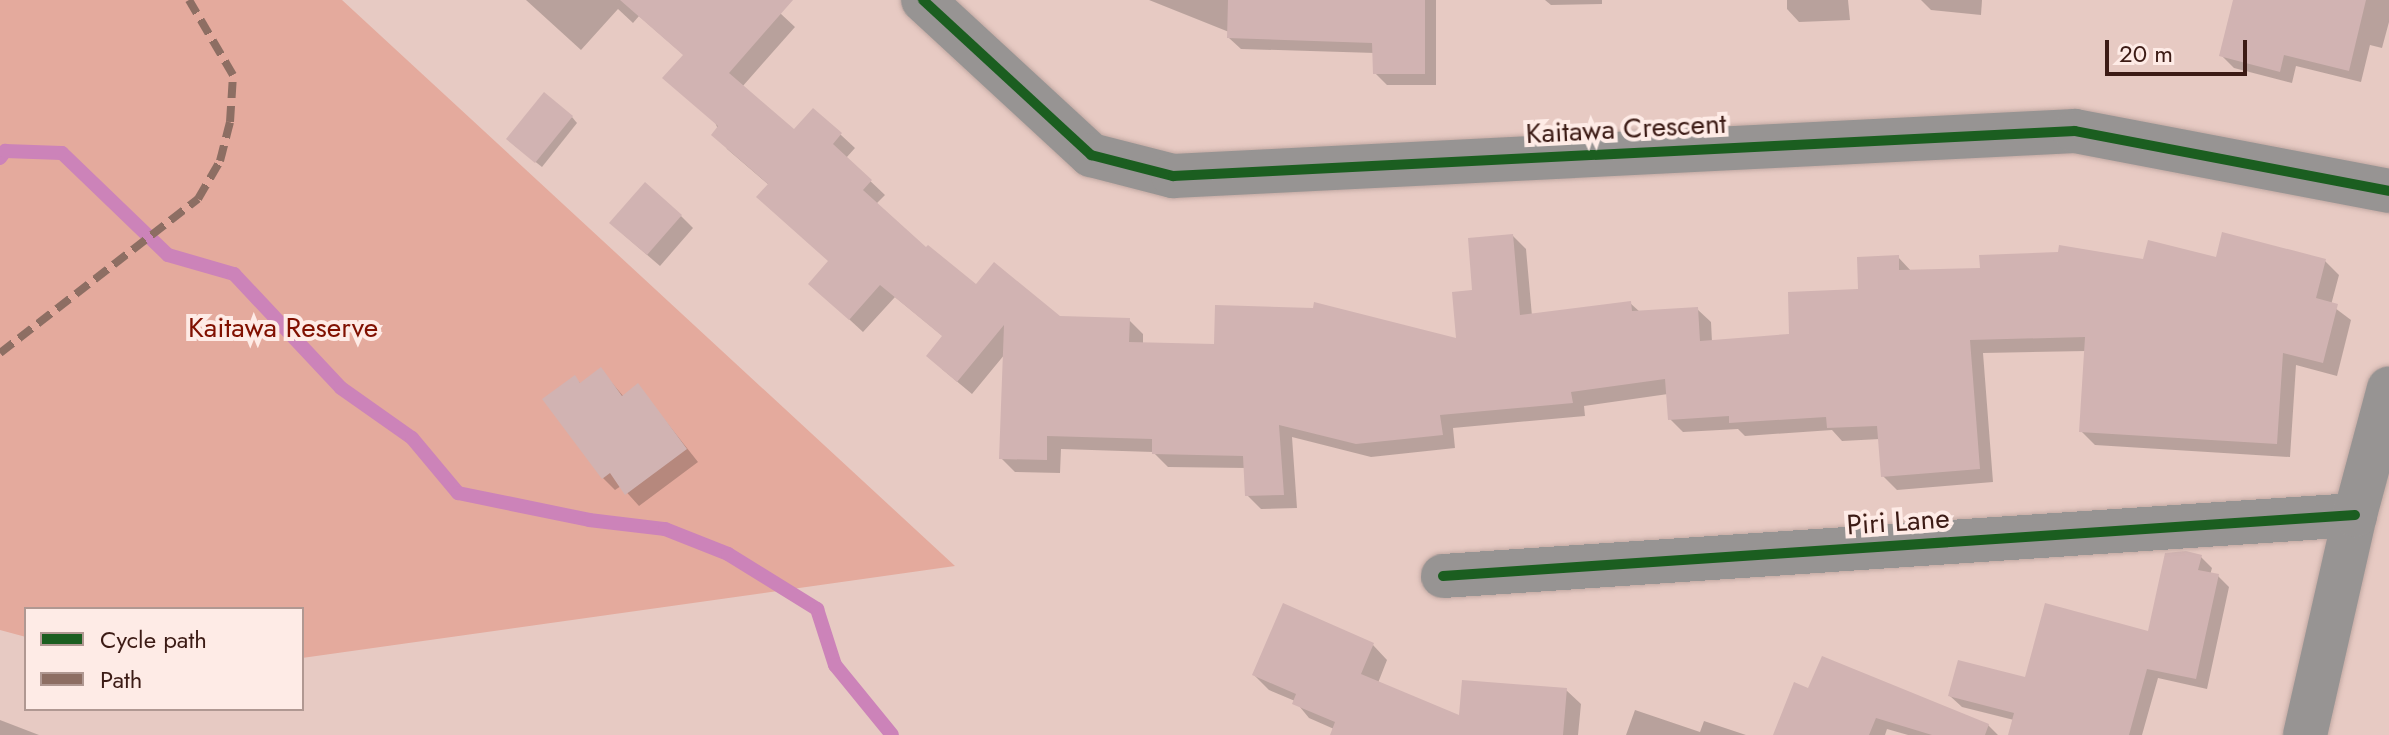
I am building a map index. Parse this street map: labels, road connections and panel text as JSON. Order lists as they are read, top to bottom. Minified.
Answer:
{"streets":{"street":["Kaitawa Crescent","Piri Lane"]},"parks":["Kaitawa Reserve"],"legend":["Cycle path","Path"],"scale_bar":"20 m"}
